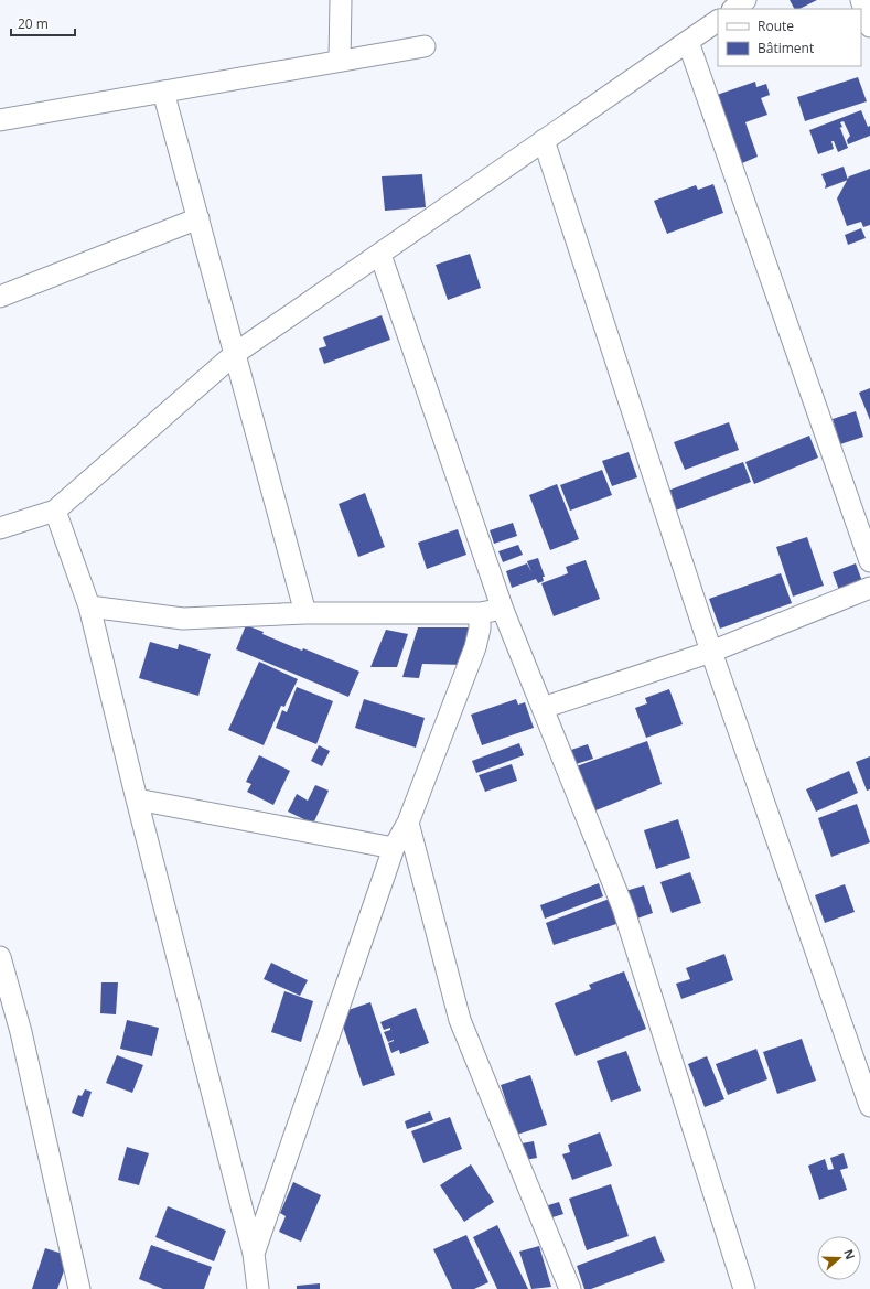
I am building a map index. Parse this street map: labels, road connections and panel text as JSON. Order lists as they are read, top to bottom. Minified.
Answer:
{"legend":["Route","Bâtiment"],"scale_bar":"20 m","north":"right"}
